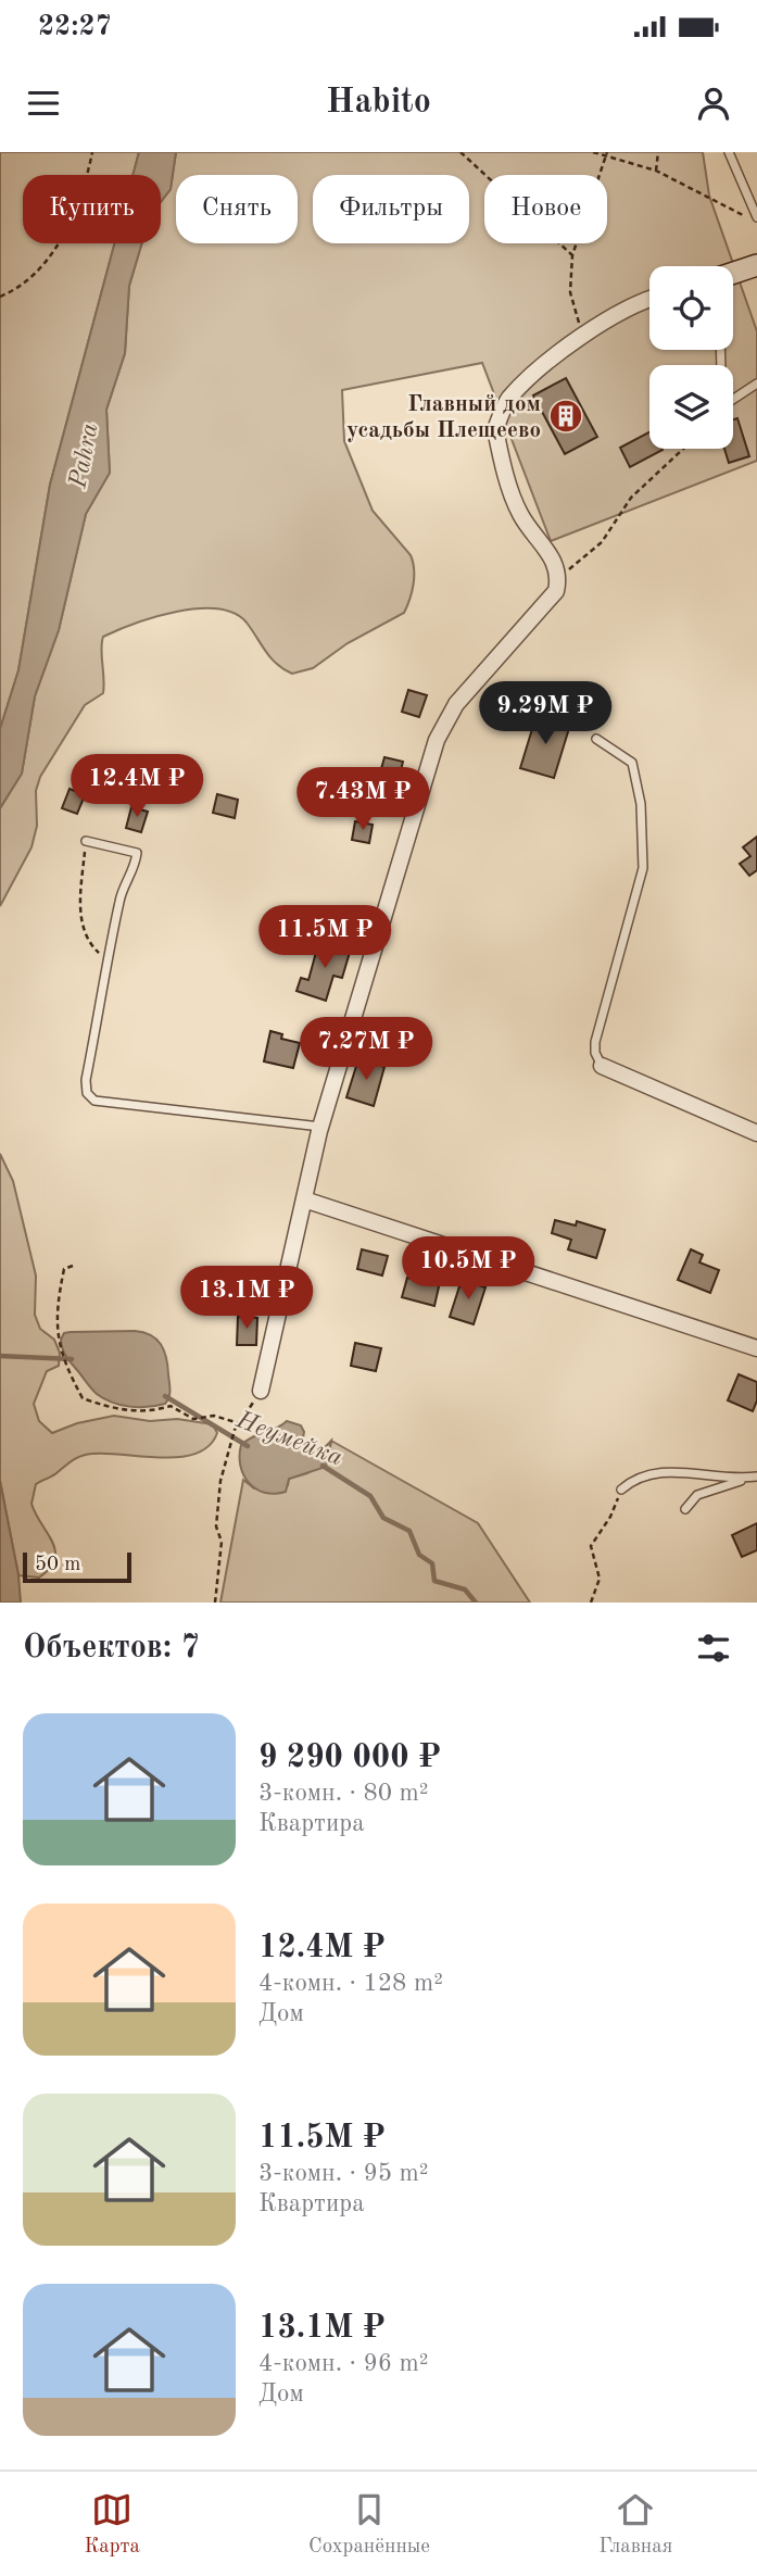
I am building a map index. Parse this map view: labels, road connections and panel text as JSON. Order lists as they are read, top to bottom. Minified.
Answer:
{"water":["Pahra","Неумейка"],"places":{"building":["Главный дом усадьбы Плещеево"]},"scale_bar":"50 m","page":{"status":"22:27","header":"Habito","chip":["Купить","Снять","Фильтры","Новое"],"price":["9.29M ₽","12.4M ₽","7.43M ₽","11.5M ₽","7.27M ₽","10.5M ₽","13.1M ₽"],"scale":"50 m","heading":"Объектов: 7","list":[{"name":"9 290 000 ₽","note":"3-комн. · 80 m² · Квартира"},{"name":"12.4M ₽","note":"4-комн. · 128 m² · Дом"},{"name":"11.5M ₽","note":"3-комн. · 95 m² · Квартира"},{"name":"13.1M ₽","note":"4-комн. · 96 m² · Дом"}],"tabs":["Карта","Сохранённые","Главная"]}}
